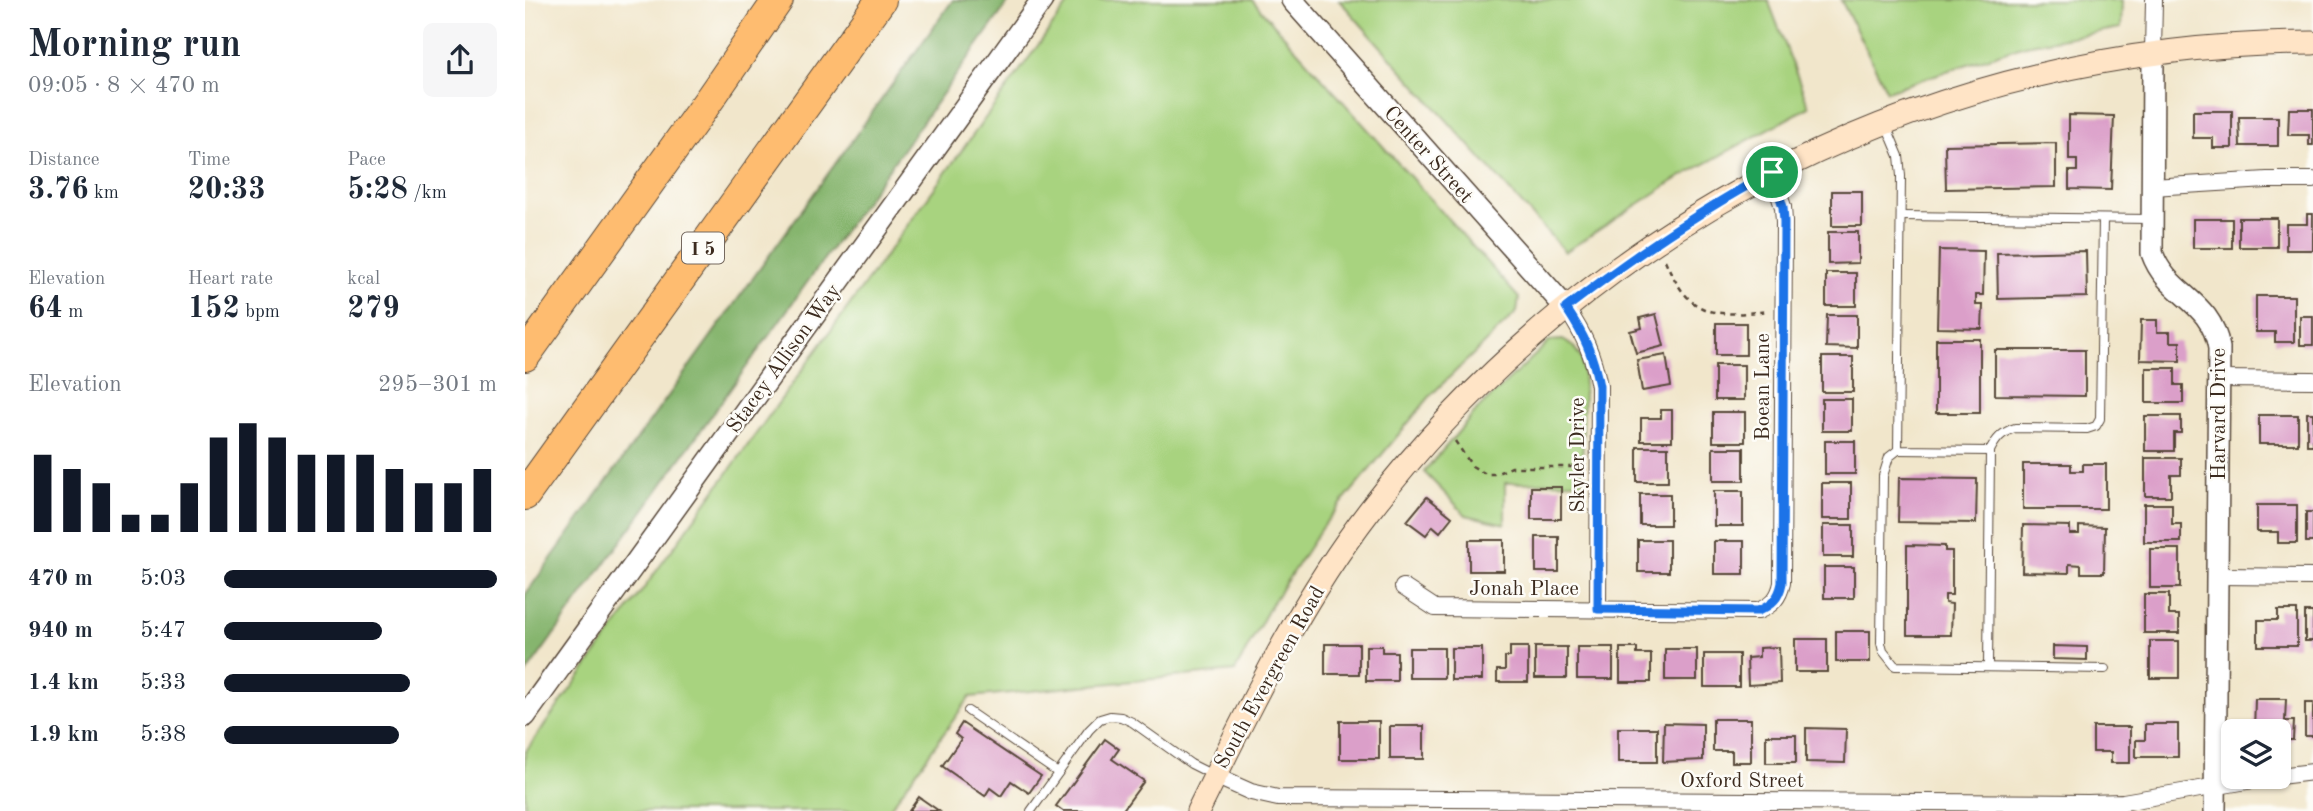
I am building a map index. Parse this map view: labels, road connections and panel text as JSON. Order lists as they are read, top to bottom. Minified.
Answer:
{"streets":{"highway":["I 5"],"main road":["South Evergreen Road"],"street":["Center Street","Stacey Allison Way","Boean Lane","Harvard Drive","Skyler Drive","Jonah Place","Oxford Street"]},"crossings":[["Center Street","Skyler Drive"],["Center Street","South Evergreen Road"],["Boean Lane","Jonah Place"],["Boean Lane","South Evergreen Road"],["Harvard Drive","South Evergreen Road"],["Harvard Drive","Oxford Street"],["Skyler Drive","Jonah Place"],["Skyler Drive","South Evergreen Road"],["South Evergreen Road","Oxford Street"]],"page":{"heading":["Morning run","09:05 · 8 × 470 m"],"stats":[["Distance","3.76 km"],["Time","20:33"],["Pace","5:28 /km"],["Elevation","64 m"],["Heart rate","152 bpm"],["kcal","279"]],"chart":["Elevation","295–301 m"],"list":[{"name":"470 m","note":"5:03"},{"name":"940 m","note":"5:47"},{"name":"1.4 km","note":"5:33"},{"name":"1.9 km","note":"5:38"}]}}
